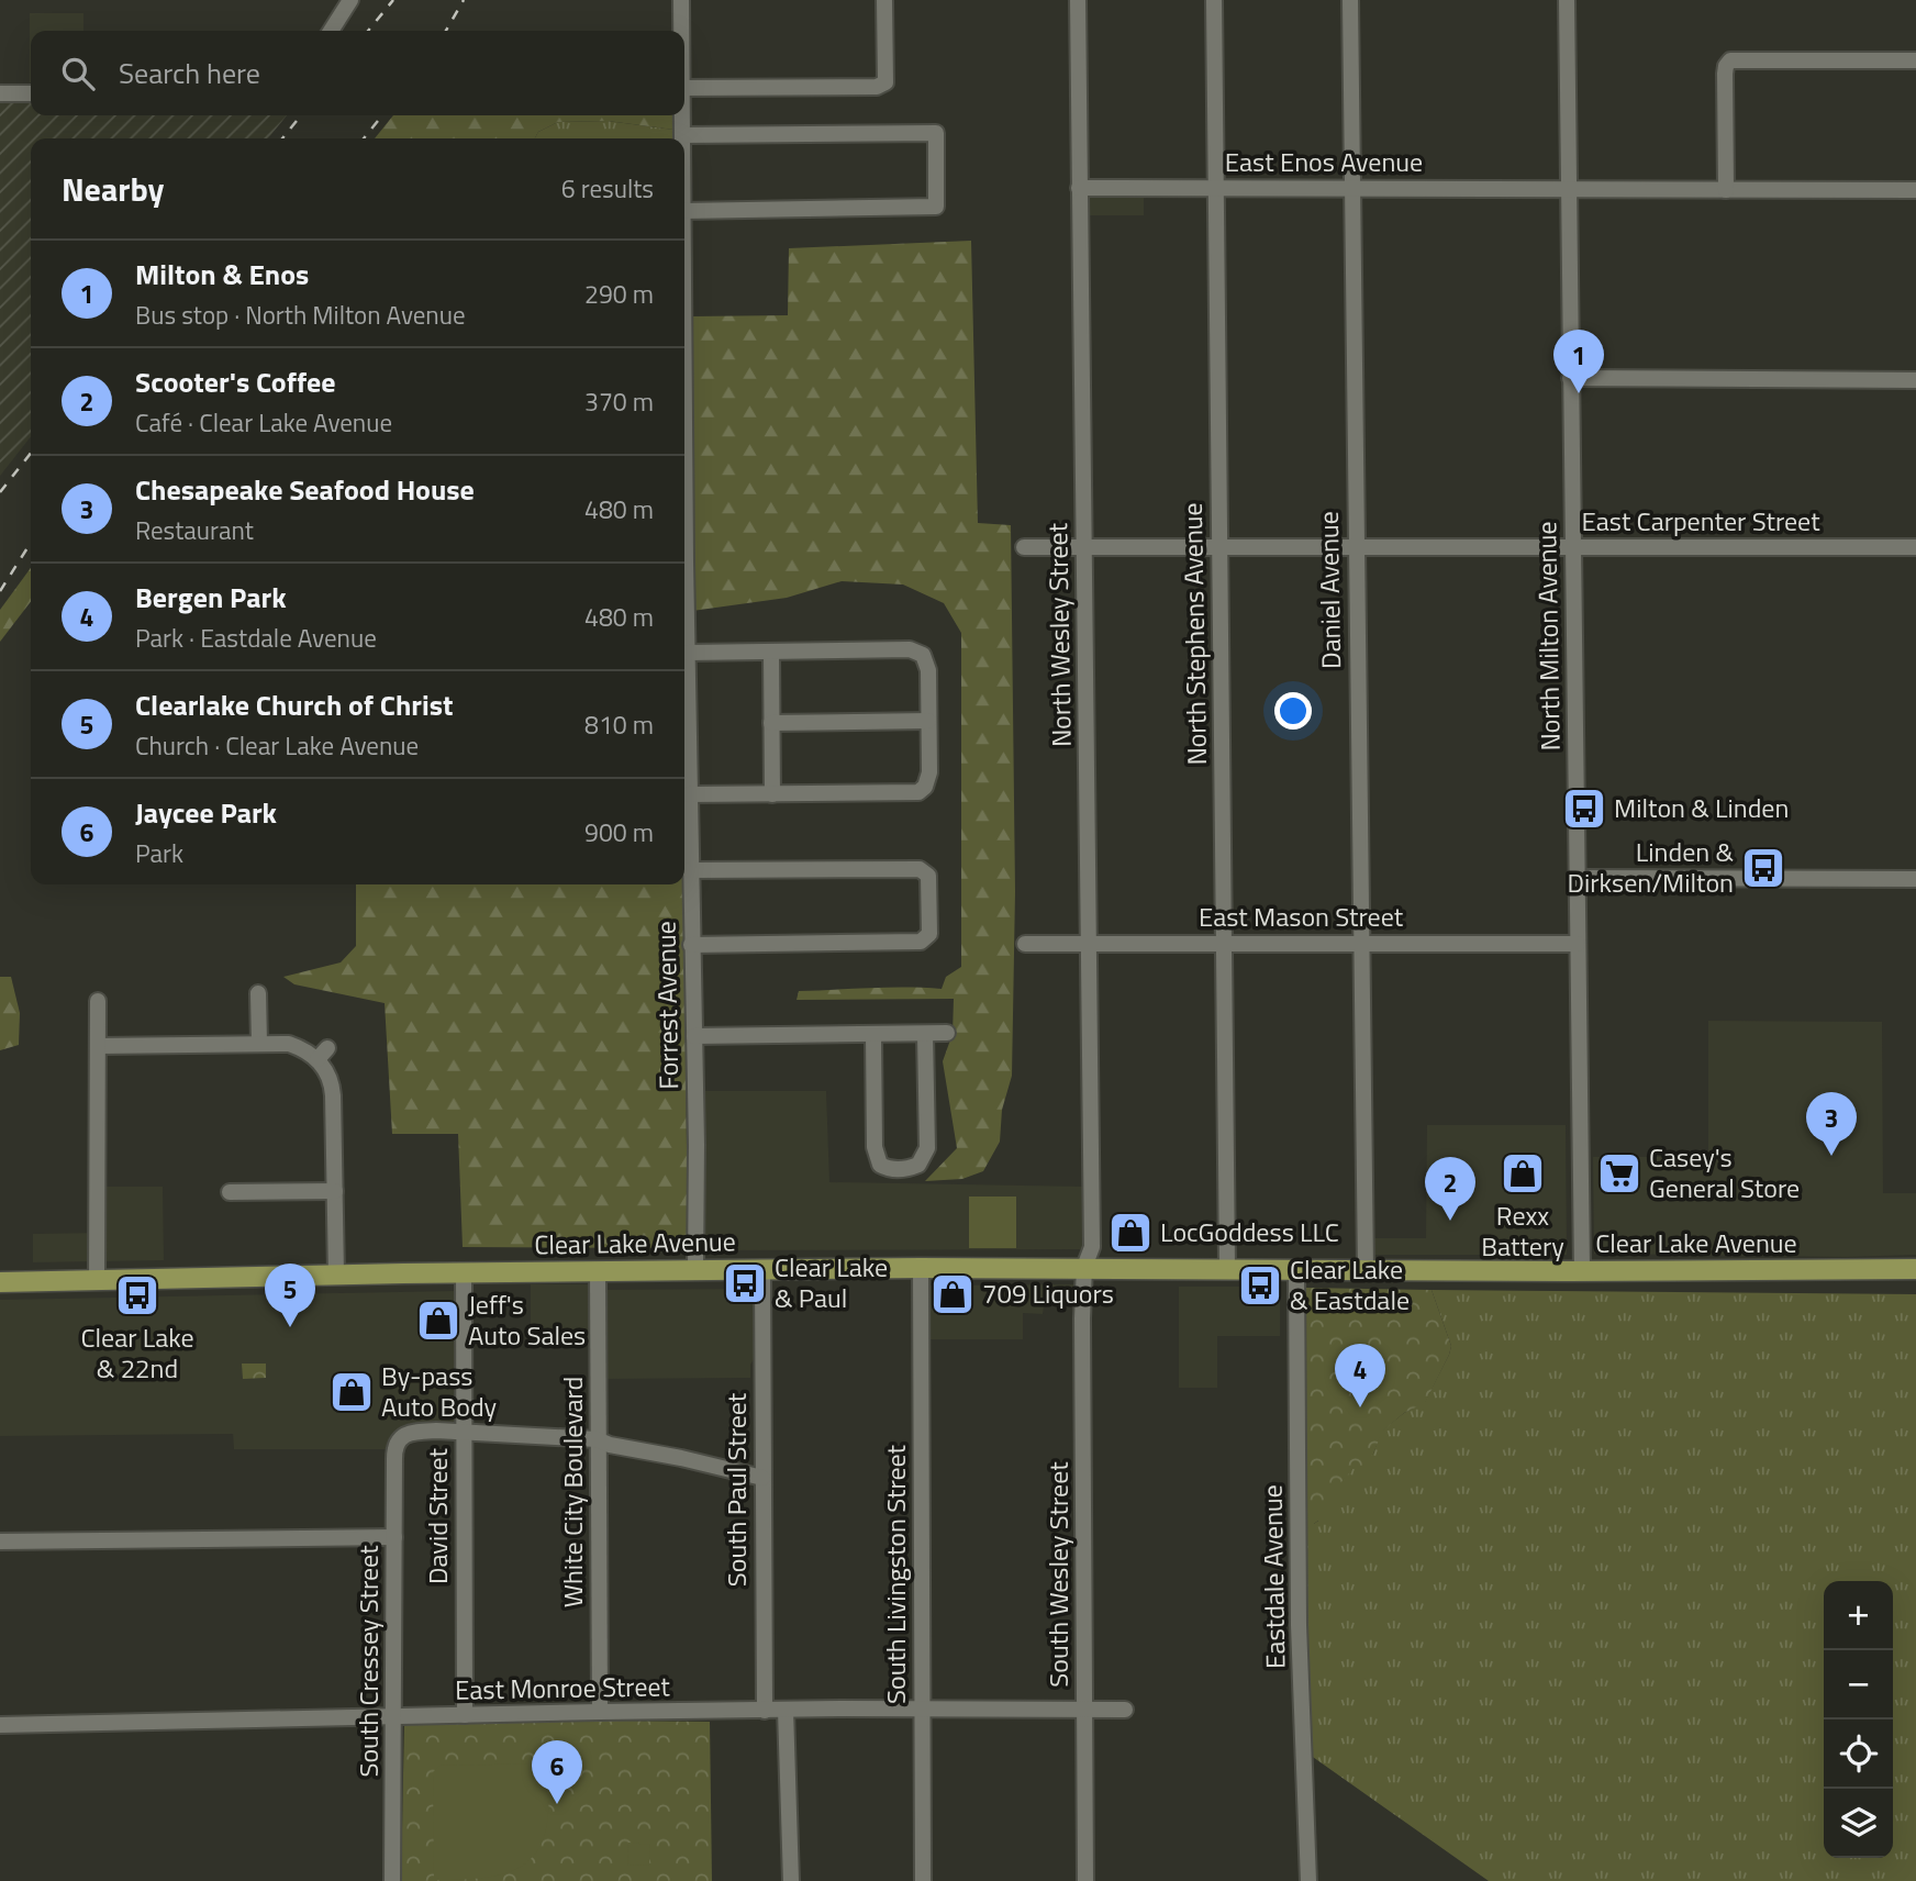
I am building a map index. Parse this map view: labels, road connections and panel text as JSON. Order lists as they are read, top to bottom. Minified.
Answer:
{"streets":{"main road":["Clear Lake Avenue"],"street":["East Enos Avenue","East Carpenter Street","Daniel Avenue","North Stephens Avenue","North Wesley Street","North Milton Avenue","East Mason Street","Forrest Avenue","South Paul Street","White City Boulevard","David Street","South Livingston Street","South Wesley Street","Eastdale Avenue","South Cressey Street","East Monroe Street"]},"crossings":[["East Enos Avenue","Daniel Avenue"],["East Enos Avenue","North Stephens Avenue"],["East Enos Avenue","North Wesley Street"],["East Enos Avenue","North Milton Avenue"],["East Carpenter Street","Daniel Avenue"],["East Carpenter Street","North Stephens Avenue"],["East Carpenter Street","North Wesley Street"],["East Carpenter Street","North Milton Avenue"],["Daniel Avenue","East Mason Street"],["Daniel Avenue","Clear Lake Avenue"],["North Stephens Avenue","East Mason Street"],["North Stephens Avenue","Clear Lake Avenue"],["North Wesley Street","East Mason Street"],["North Wesley Street","Clear Lake Avenue"],["North Wesley Street","South Wesley Street"],["North Milton Avenue","East Mason Street"],["North Milton Avenue","Clear Lake Avenue"],["Forrest Avenue","Clear Lake Avenue"],["Clear Lake Avenue","South Paul Street"],["Clear Lake Avenue","White City Boulevard"],["Clear Lake Avenue","David Street"],["Clear Lake Avenue","South Livingston Street"],["Clear Lake Avenue","South Wesley Street"],["Clear Lake Avenue","Eastdale Avenue"],["South Paul Street","East Monroe Street"],["White City Boulevard","East Monroe Street"],["David Street","South Cressey Street"],["David Street","East Monroe Street"],["South Livingston Street","East Monroe Street"],["South Wesley Street","East Monroe Street"],["South Cressey Street","East Monroe Street"]],"places":{"bus stop":["Milton & Linden","Linden & Dirksen/Milton","Clear Lake & Paul","Clear Lake & Eastdale","Clear Lake & 22nd"],"shop":["Rexx Battery","LocGoddess LLC","709 Liquors","Jeff's Auto Sales","By-pass Auto Body"],"supermarket":["Casey's General Store"]},"page":{"search":"Search here","heading":["Nearby","6 results"],"list":[{"mark":"1","name":"Milton & Enos","note":"Bus stop · North Milton Avenue","value":"290 m"},{"mark":"2","name":"Scooter's Coffee","note":"Café · Clear Lake Avenue","value":"370 m"},{"mark":"3","name":"Chesapeake Seafood House","note":"Restaurant","value":"480 m"},{"mark":"4","name":"Bergen Park","note":"Park · Eastdale Avenue","value":"480 m"},{"mark":"5","name":"Clearlake Church of Christ","note":"Church · Clear Lake Avenue","value":"810 m"},{"mark":"6","name":"Jaycee Park","note":"Park","value":"900 m"}],"pins":["1","3","2","5","4","6"],"map_buttons":["+","−"]}}
